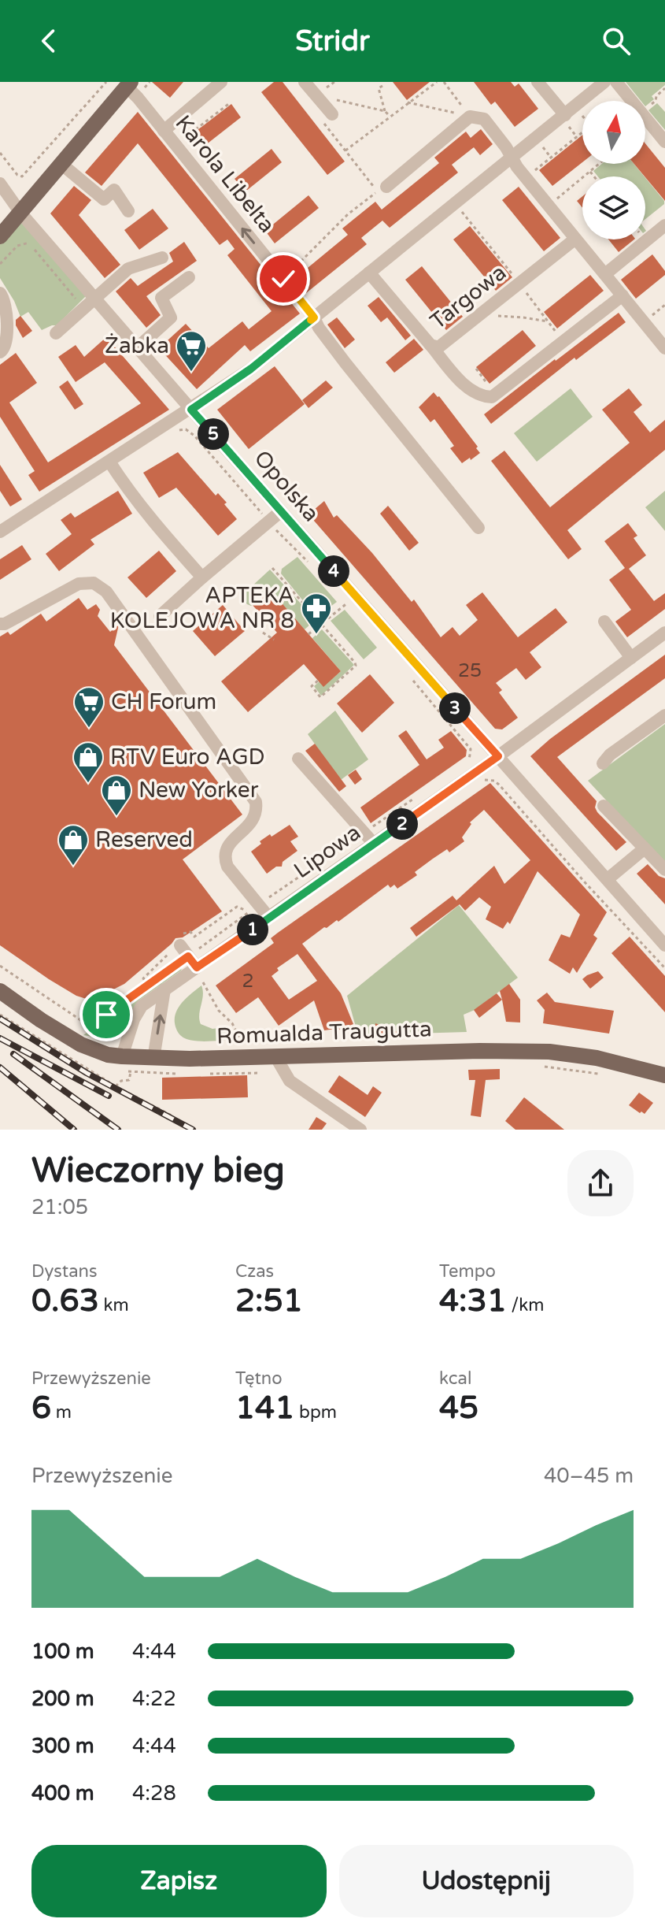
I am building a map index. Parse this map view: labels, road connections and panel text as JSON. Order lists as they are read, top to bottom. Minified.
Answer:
{"streets":{"main road":["Romualda Traugutta"],"street":["Karola Libelta","Targowa","Opolska","Lipowa"]},"crossings":[["Opolska","Lipowa"],["Lipowa","Romualda Traugutta"]],"places":{"supermarket":["Żabka","CH Forum"],"pharmacy":["APTEKA KOLEJOWA NR 8"],"shop":["RTV Euro AGD","New Yorker","Reserved"]},"house_numbers":["25","2"],"north":"top","page":{"header":"Stridr","pins":["5","4","3","2","1"],"heading":["Wieczorny bieg","21:05"],"stats":[["Dystans","0.63 km"],["Czas","2:51"],["Tempo","4:31 /km"],["Przewyższenie","6 m"],["Tętno","141 bpm"],["kcal","45"]],"chart":["Przewyższenie","40–45 m"],"list":[{"name":"100 m","note":"4:44"},{"name":"200 m","note":"4:22"},{"name":"300 m","note":"4:44"},{"name":"400 m","note":"4:28"}],"buttons":["Zapisz","Udostępnij"]}}
